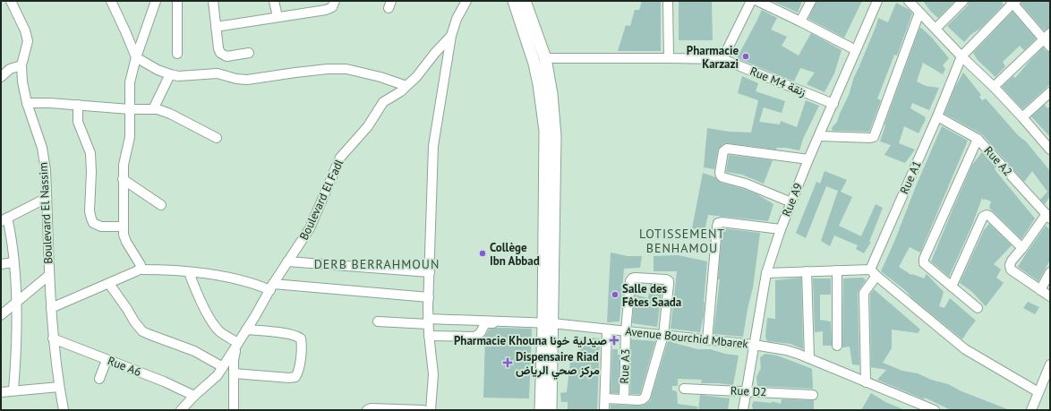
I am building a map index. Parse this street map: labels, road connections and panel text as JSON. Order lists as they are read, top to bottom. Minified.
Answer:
{"streets":{"street":["Rue M4 زنقة","Rue A2","Rue A1","Boulevard El Fadl","Rue A9","Boulevard El Nassim","Avenue Bourchid Mbarek","Rue A6","Rue A3","Rue D2"]},"crossings":[["Rue M4 زنقة","Rue A9"],["Rue A2","Rue A1"],["Rue A1","Avenue Bourchid Mbarek"],["Boulevard El Fadl","Rue A6"],["Rue A9","Avenue Bourchid Mbarek"],["Rue A9","Rue D2"],["Boulevard El Nassim","Rue A6"],["Avenue Bourchid Mbarek","Rue A3"]],"districts":["LOTISSEMENT BENHAMOU","DERB BERRAHMOUN"],"places":{"other":["Pharmacie Karzazi","Collège Ibn Abbad","Salle des Fêtes Saada"],"health":["Pharmacie Khouna صيدلية خونا","Dispensaire Riad مركز صحي الرياض"]}}
